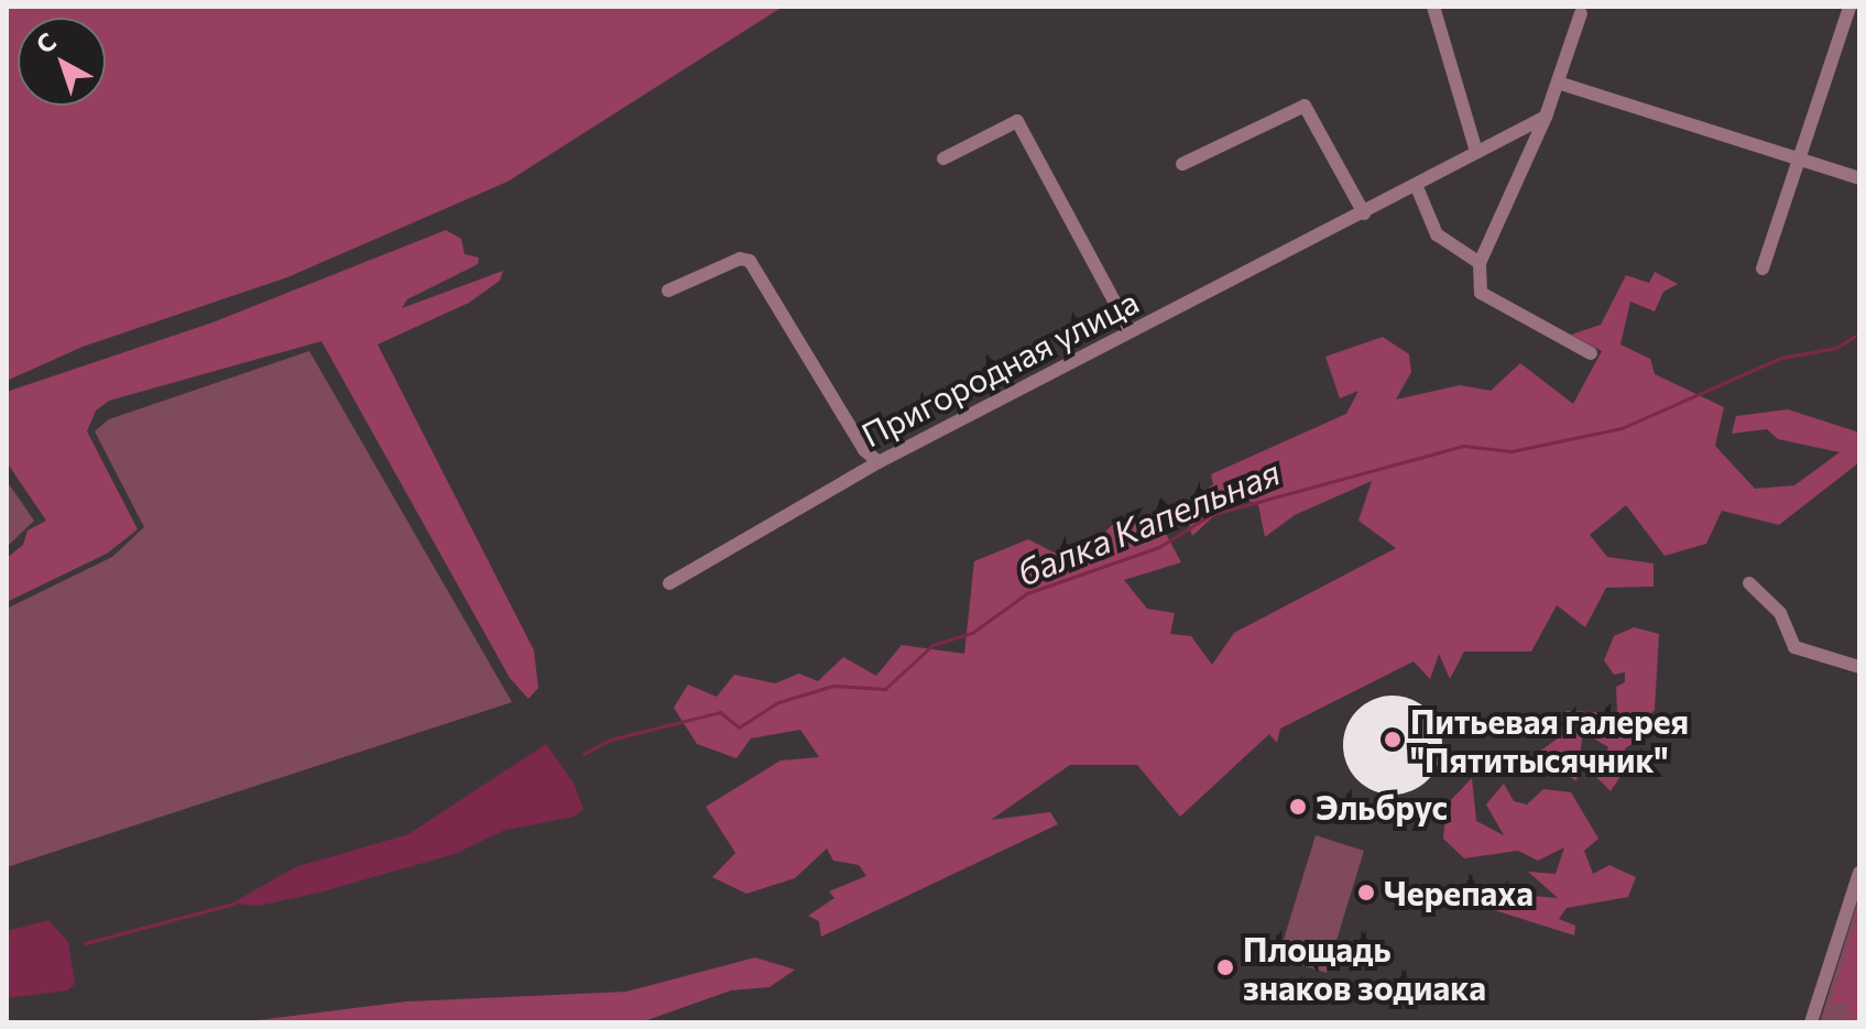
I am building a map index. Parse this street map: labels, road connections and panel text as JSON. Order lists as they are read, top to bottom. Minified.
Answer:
{"streets":{"street":["Пригородная улица"]},"water":["балка Капельная"],"places":["Питьевая галерея \"Пятитысячник\"","Эльбрус","Черепаха","Площадь знаков зодиака"],"north":"top left"}
